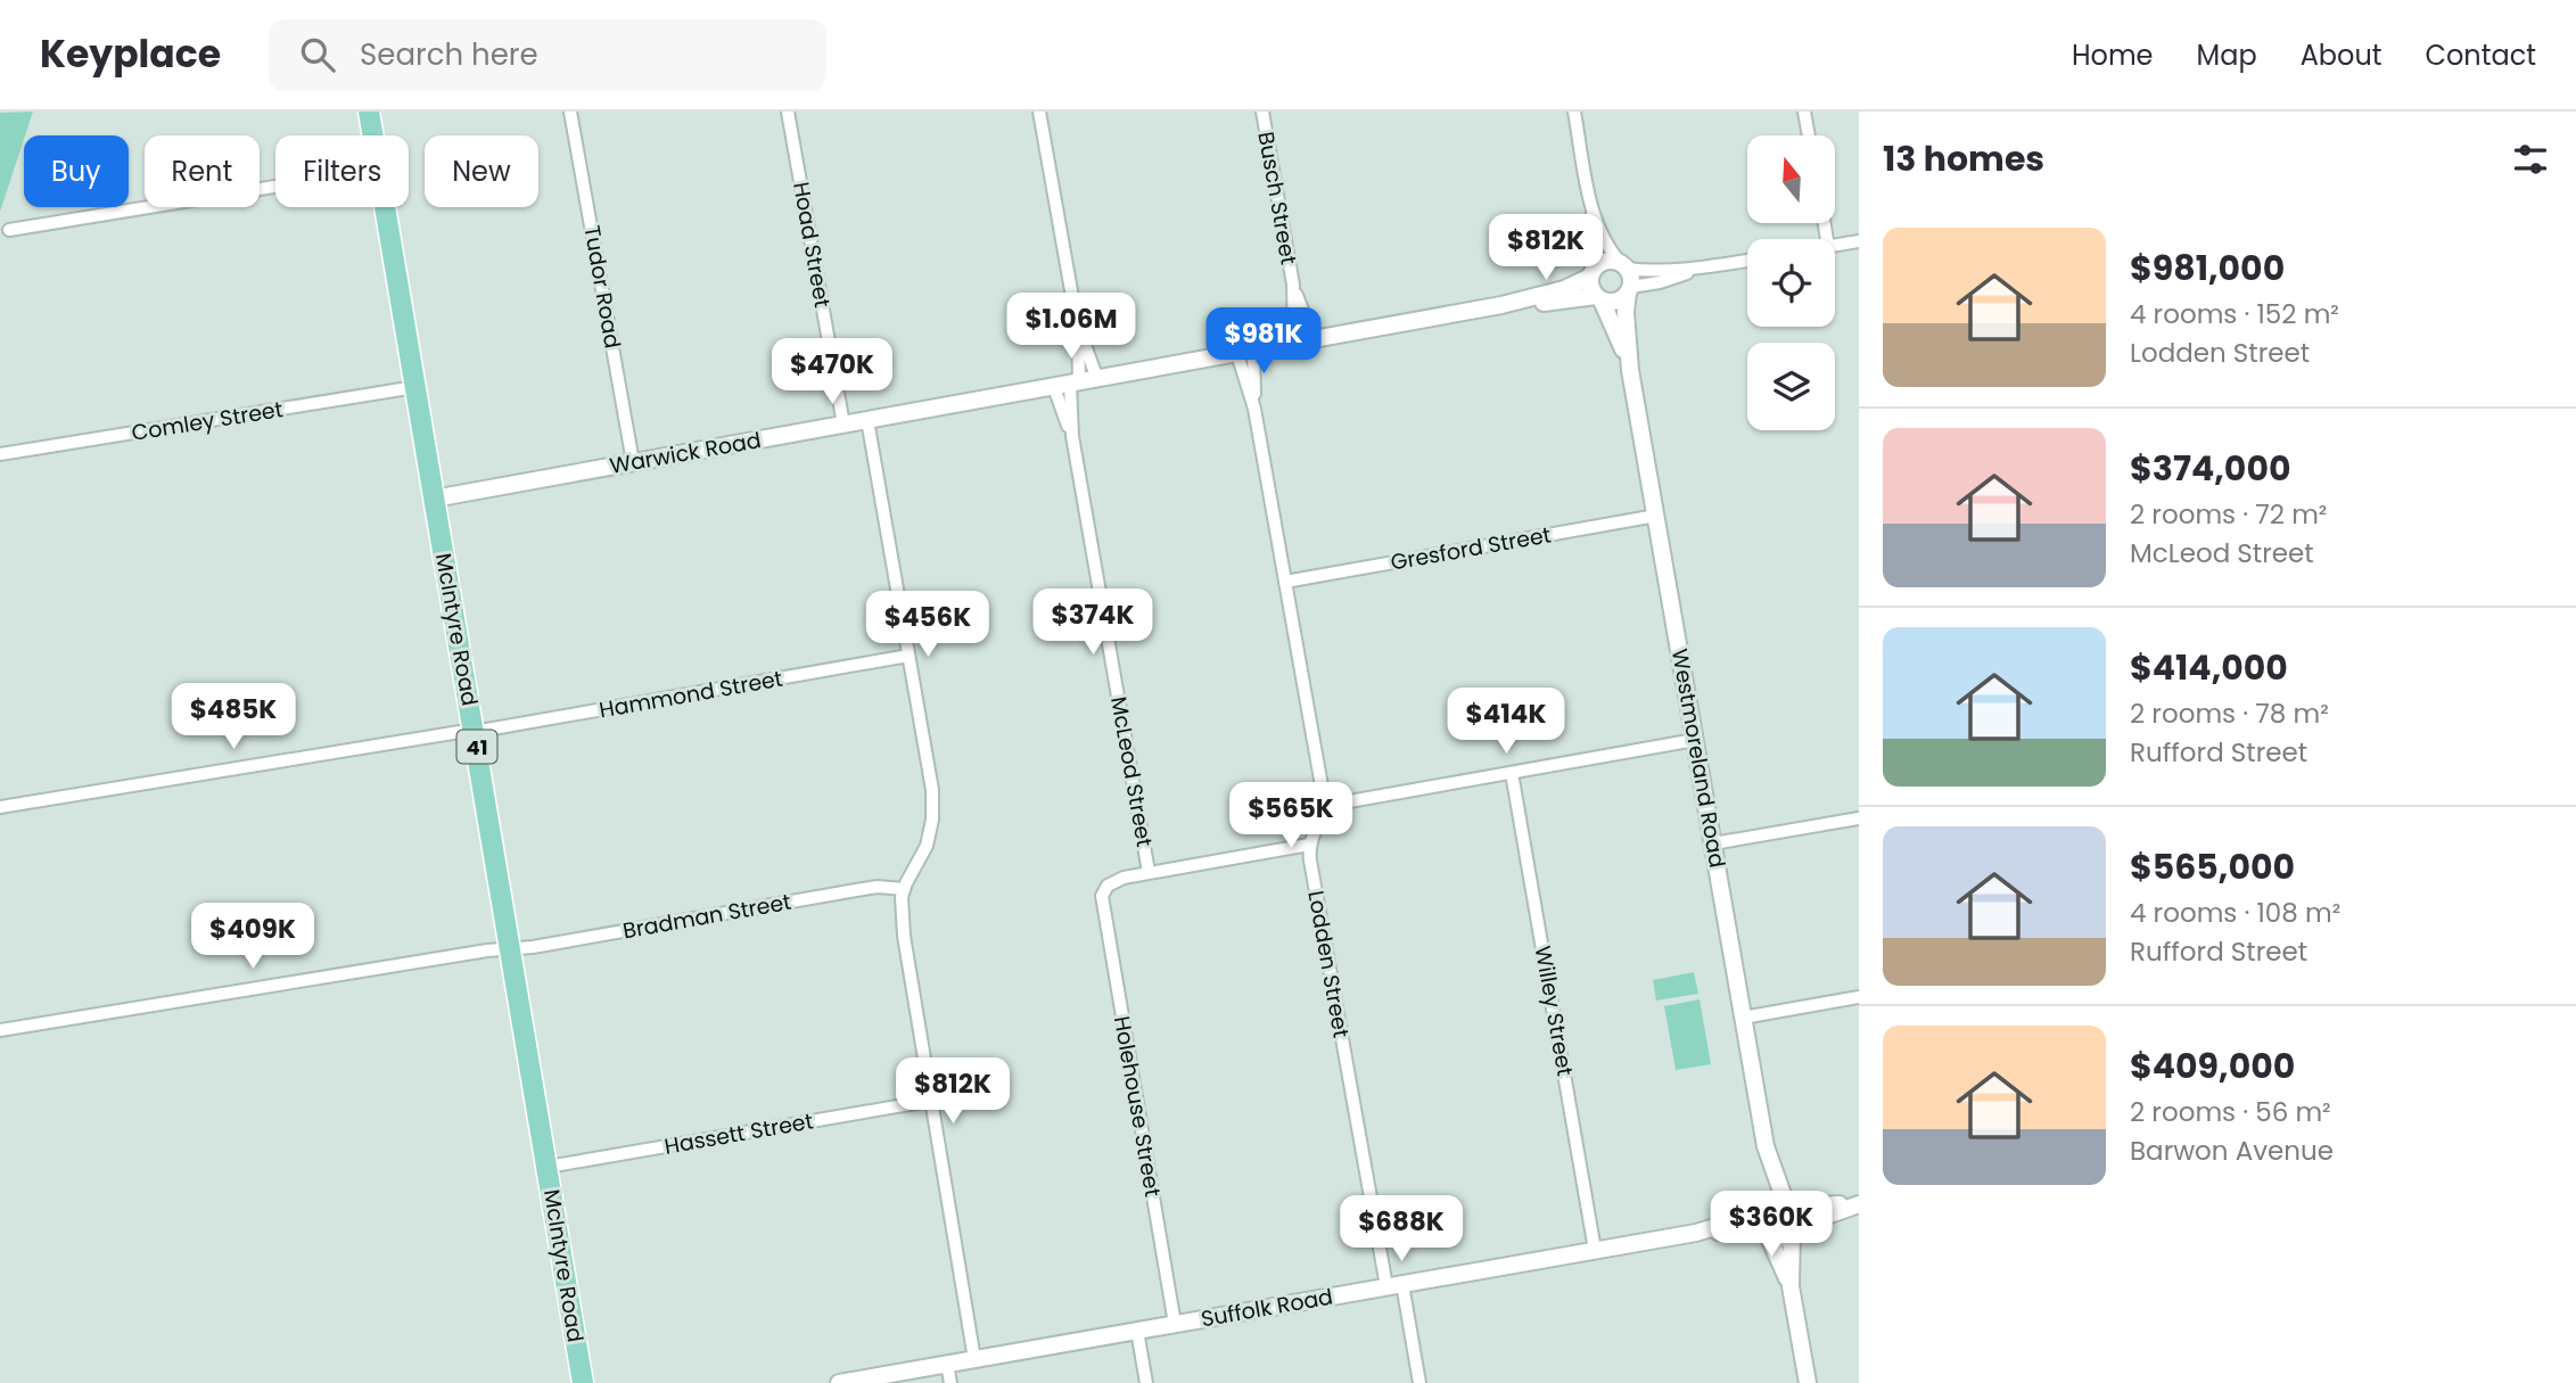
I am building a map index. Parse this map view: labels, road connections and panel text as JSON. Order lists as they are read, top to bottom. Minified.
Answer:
{"streets":{"main road":["McIntyre Road","41"],"street":["Busch Street","Hoad Street","Tudor Road","Comley Street","Warwick Road","Gresford Street","Hammond Street","Westmoreland Road","McLeod Street","Bradman Street","Lodden Street","Willey Street","Holehouse Street","Hassett Street","Suffolk Road"]},"crossings":[["Busch Street","Warwick Road"],["Hoad Street","Warwick Road"],["Tudor Road","Warwick Road"],["Comley Street","McIntyre Road"],["Warwick Road","McIntyre Road"],["Warwick Road","Westmoreland Road"],["Warwick Road","McLeod Street"],["Gresford Street","Westmoreland Road"],["McIntyre Road","Hammond Street"],["McIntyre Road","Bradman Street"],["McIntyre Road","Hassett Street"],["Westmoreland Road","Suffolk Road"],["McLeod Street","Holehouse Street"],["Lodden Street","Suffolk Road"],["Willey Street","Suffolk Road"],["Holehouse Street","Suffolk Road"]],"north":"top","page":{"header":"Keyplace","search":"Search here","nav":["Home","Map","About","Contact"],"heading":"13 homes","chip":["Buy","Rent","Filters","New"],"list":[{"name":"$981,000","note":"4 rooms · 152 m² · Lodden Street"},{"name":"$374,000","note":"2 rooms · 72 m² · McLeod Street"},{"name":"$414,000","note":"2 rooms · 78 m² · Rufford Street"},{"name":"$565,000","note":"4 rooms · 108 m² · Rufford Street"},{"name":"$409,000","note":"2 rooms · 56 m² · Barwon Avenue"}],"price":["$812K","$1.06M","$981K","$470K","$374K","$456K","$485K","$414K","$565K","$409K","$812K","$360K","$688K"]}}
